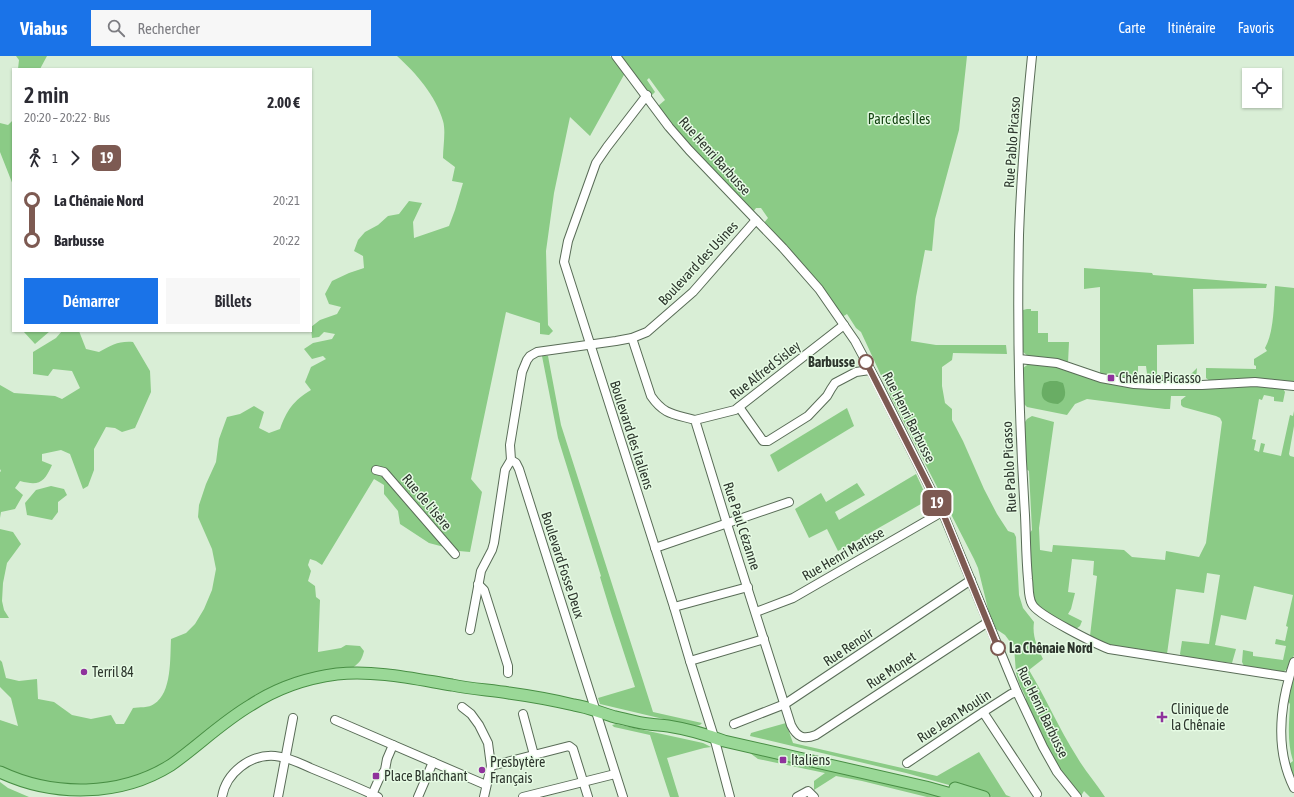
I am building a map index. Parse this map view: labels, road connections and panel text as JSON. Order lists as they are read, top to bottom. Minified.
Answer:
{"streets":{"street":["Rue Pablo Picasso","Rue Henri Barbusse","Boulevard des Usines","Rue Alfred Sisley","Boulevard des Italiens","Rue de l'Isère","Rue Paul Cézanne","Rue Henri Matisse","Boulevard Fosse Deux","Rue Renoir","Rue Monet","Rue Jean Moulin"]},"crossings":[["Rue Henri Barbusse","Boulevard des Usines"],["Rue Henri Barbusse","Rue Alfred Sisley"],["Rue Henri Barbusse","Boulevard des Italiens"],["Rue Henri Barbusse","Rue Henri Matisse"],["Rue Henri Barbusse","Rue Renoir"],["Rue Henri Barbusse","Rue Monet"],["Rue Henri Barbusse","Rue Jean Moulin"],["Boulevard des Usines","Boulevard des Italiens"],["Boulevard des Usines","Boulevard Fosse Deux"],["Rue Alfred Sisley","Rue Paul Cézanne"],["Rue Paul Cézanne","Rue Henri Matisse"],["Rue Paul Cézanne","Rue Renoir"],["Rue Paul Cézanne","Rue Monet"]],"parks":["Parc des Îles"],"places":{"other":["Barbusse","La Chênaie Nord","Terril 84","Presbytère Français"],"transit":["Chênaie Picasso","Italiens","Place Blanchant"],"health":["Clinique de la Chênaie"]},"lines":["bus line 19"],"page":{"header":"Viabus","search":"Rechercher","nav":["Carte","Itinéraire","Favoris"],"on_map":"19","heading":["2 min","20:20 – 20:22 · Bus","2.00 €"],"legs":["1","19"],"list":[{"name":"La Chênaie Nord","value":"20:21"},{"name":"Barbusse","value":"20:22"}],"buttons":["Démarrer","Billets"]}}
